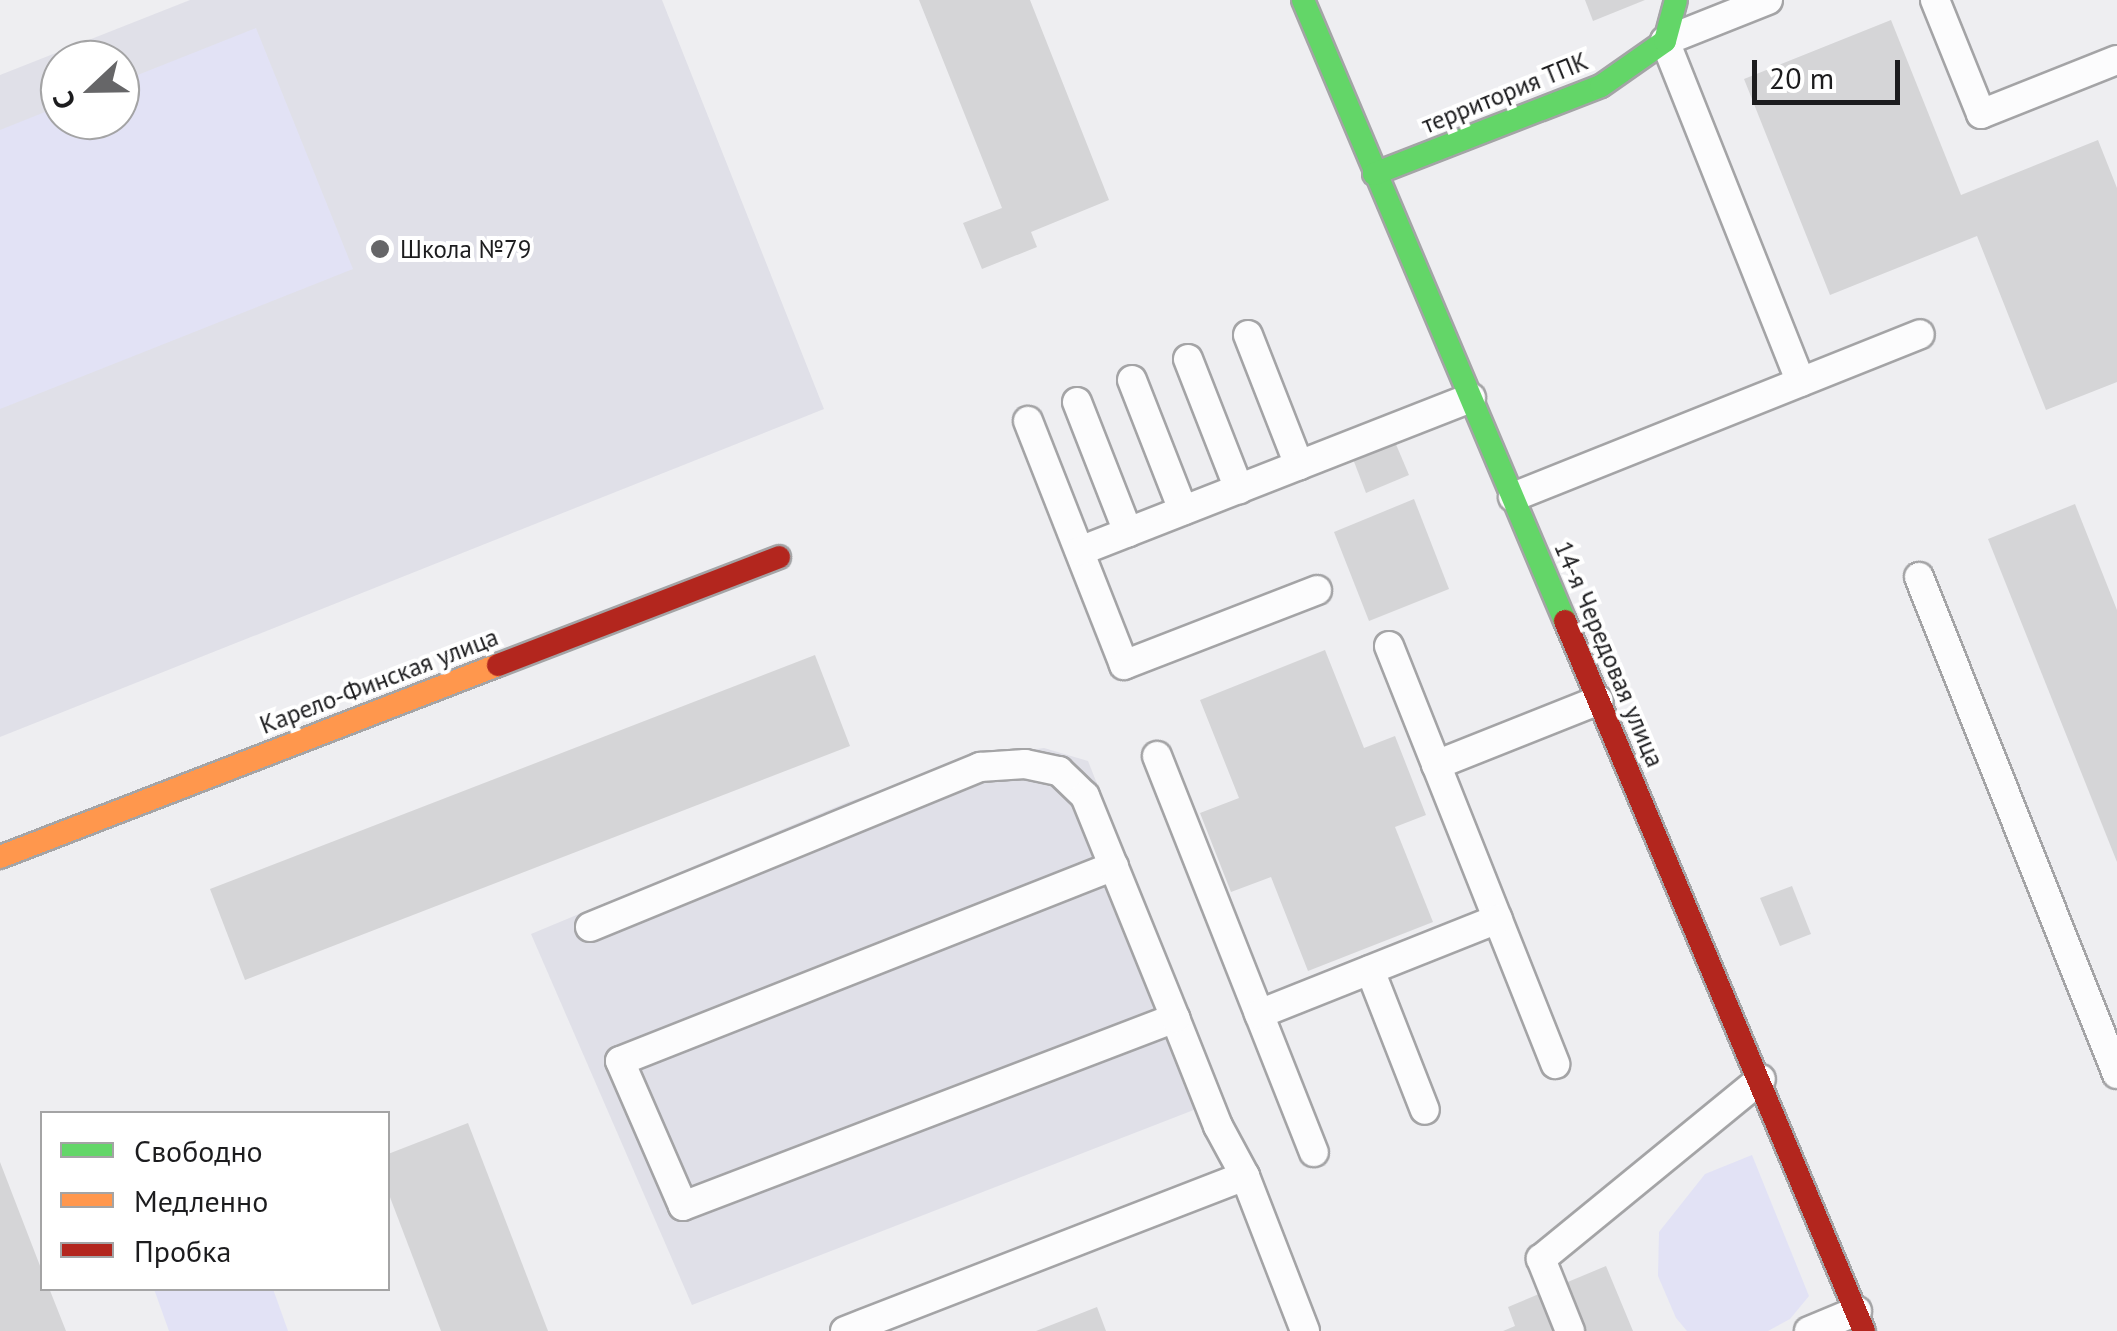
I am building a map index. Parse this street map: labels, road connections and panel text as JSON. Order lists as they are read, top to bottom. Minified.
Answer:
{"streets":{"main road":["территория ТПК","14-я Чередовая улица","Карело-Финская улица"]},"crossings":[["территория ТПК","14-я Чередовая улица"]],"places":["Школа №79"],"legend":["Свободно","Медленно","Пробка"],"scale_bar":"20 m","north":"left"}
